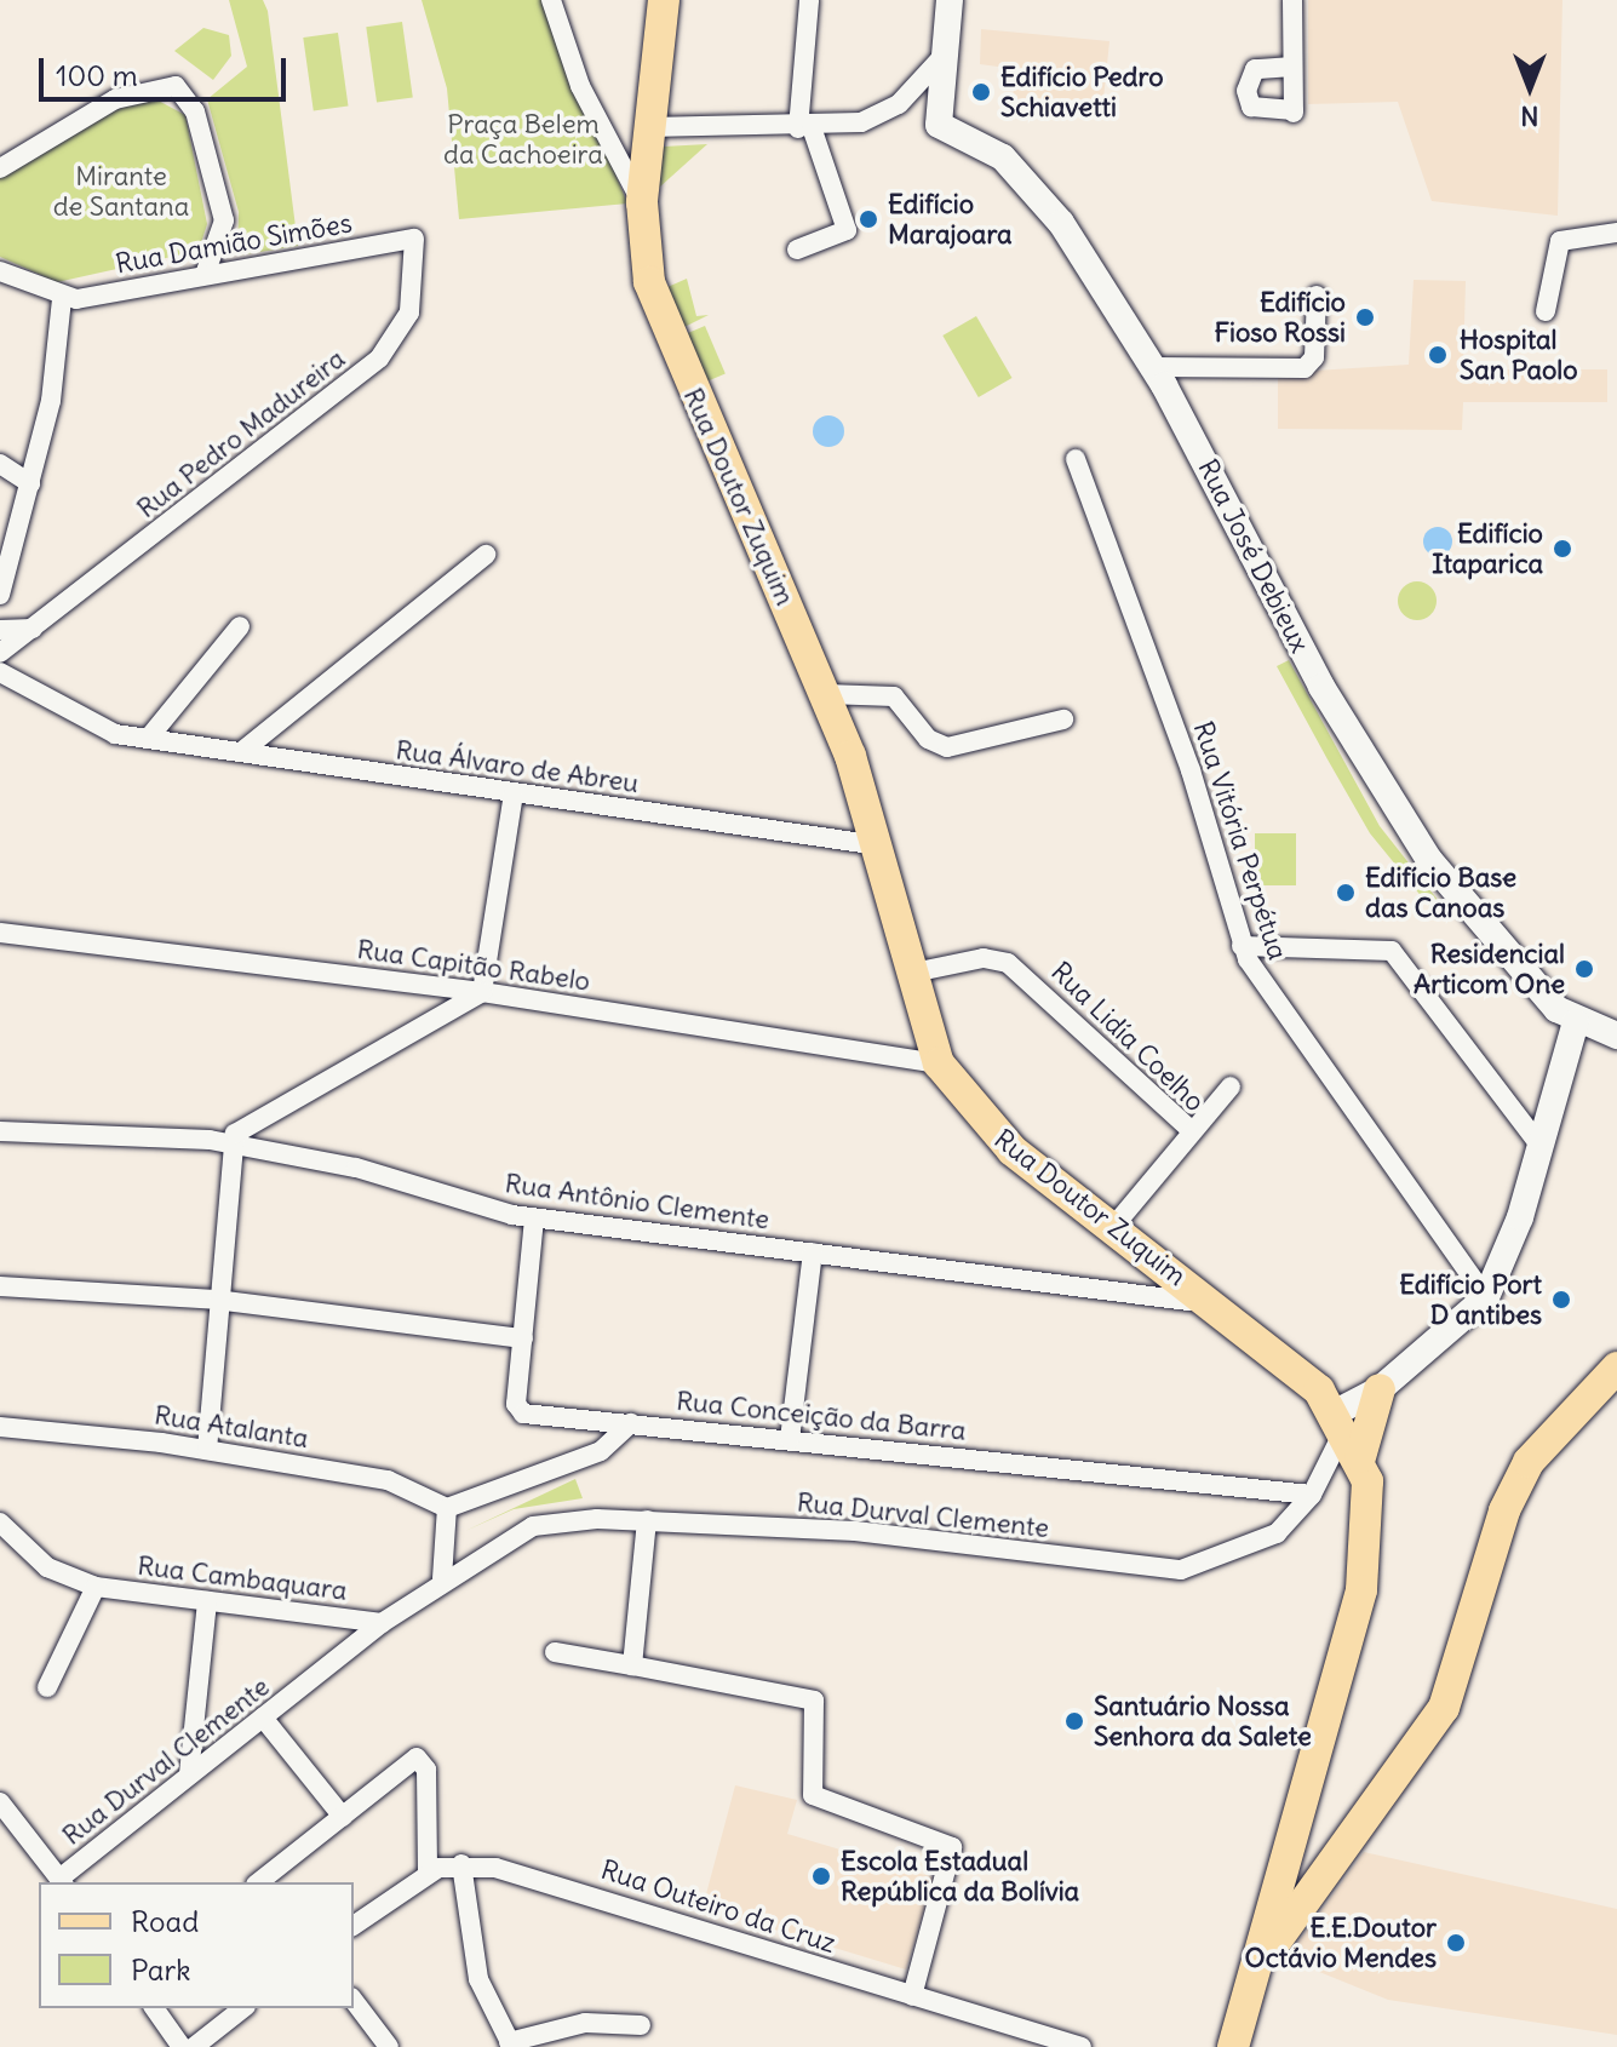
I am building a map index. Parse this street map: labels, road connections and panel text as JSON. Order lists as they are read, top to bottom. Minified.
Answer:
{"streets":{"main road":["Rua Doutor Zuquim"],"street":["Rua Damião Simões","Rua Pedro Madureira","Rua José Debieux","Rua Álvaro de Abreu","Rua Vitória Perpétua","Rua Capitão Rabelo","Rua Lidía Coelho","Rua Antônio Clemente","Rua Conceição da Barra","Rua Atalanta","Rua Durval Clemente","Rua Cambaquara","Rua Outeiro da Cruz"]},"crossings":[["Rua Damião Simões","Rua Pedro Madureira"],["Rua Doutor Zuquim","Rua Álvaro de Abreu"],["Rua Doutor Zuquim","Rua Capitão Rabelo"],["Rua Doutor Zuquim","Rua Lidía Coelho"],["Rua Doutor Zuquim","Rua Antônio Clemente"],["Rua Doutor Zuquim","Rua Durval Clemente"],["Rua Antônio Clemente","Rua Conceição da Barra"],["Rua Conceição da Barra","Rua Durval Clemente"],["Rua Durval Clemente","Rua Cambaquara"]],"parks":["Praça Belem da Cachoeira","Mirante de Santana"],"places":["Edifício Pedro Schiavetti","Edifício Marajoara","Edifício Fioso Rossi","Hospital San Paolo","Edifício Itaparica","Edifício Base das Canoas","Residencial Articom One","Edifício Port D antibes","Santuário Nossa Senhora da Salete","Escola Estadual República da Bolívia","E.E.Doutor Octávio Mendes"],"legend":["Road","Park"],"scale_bar":"100 m","north":"bottom"}
